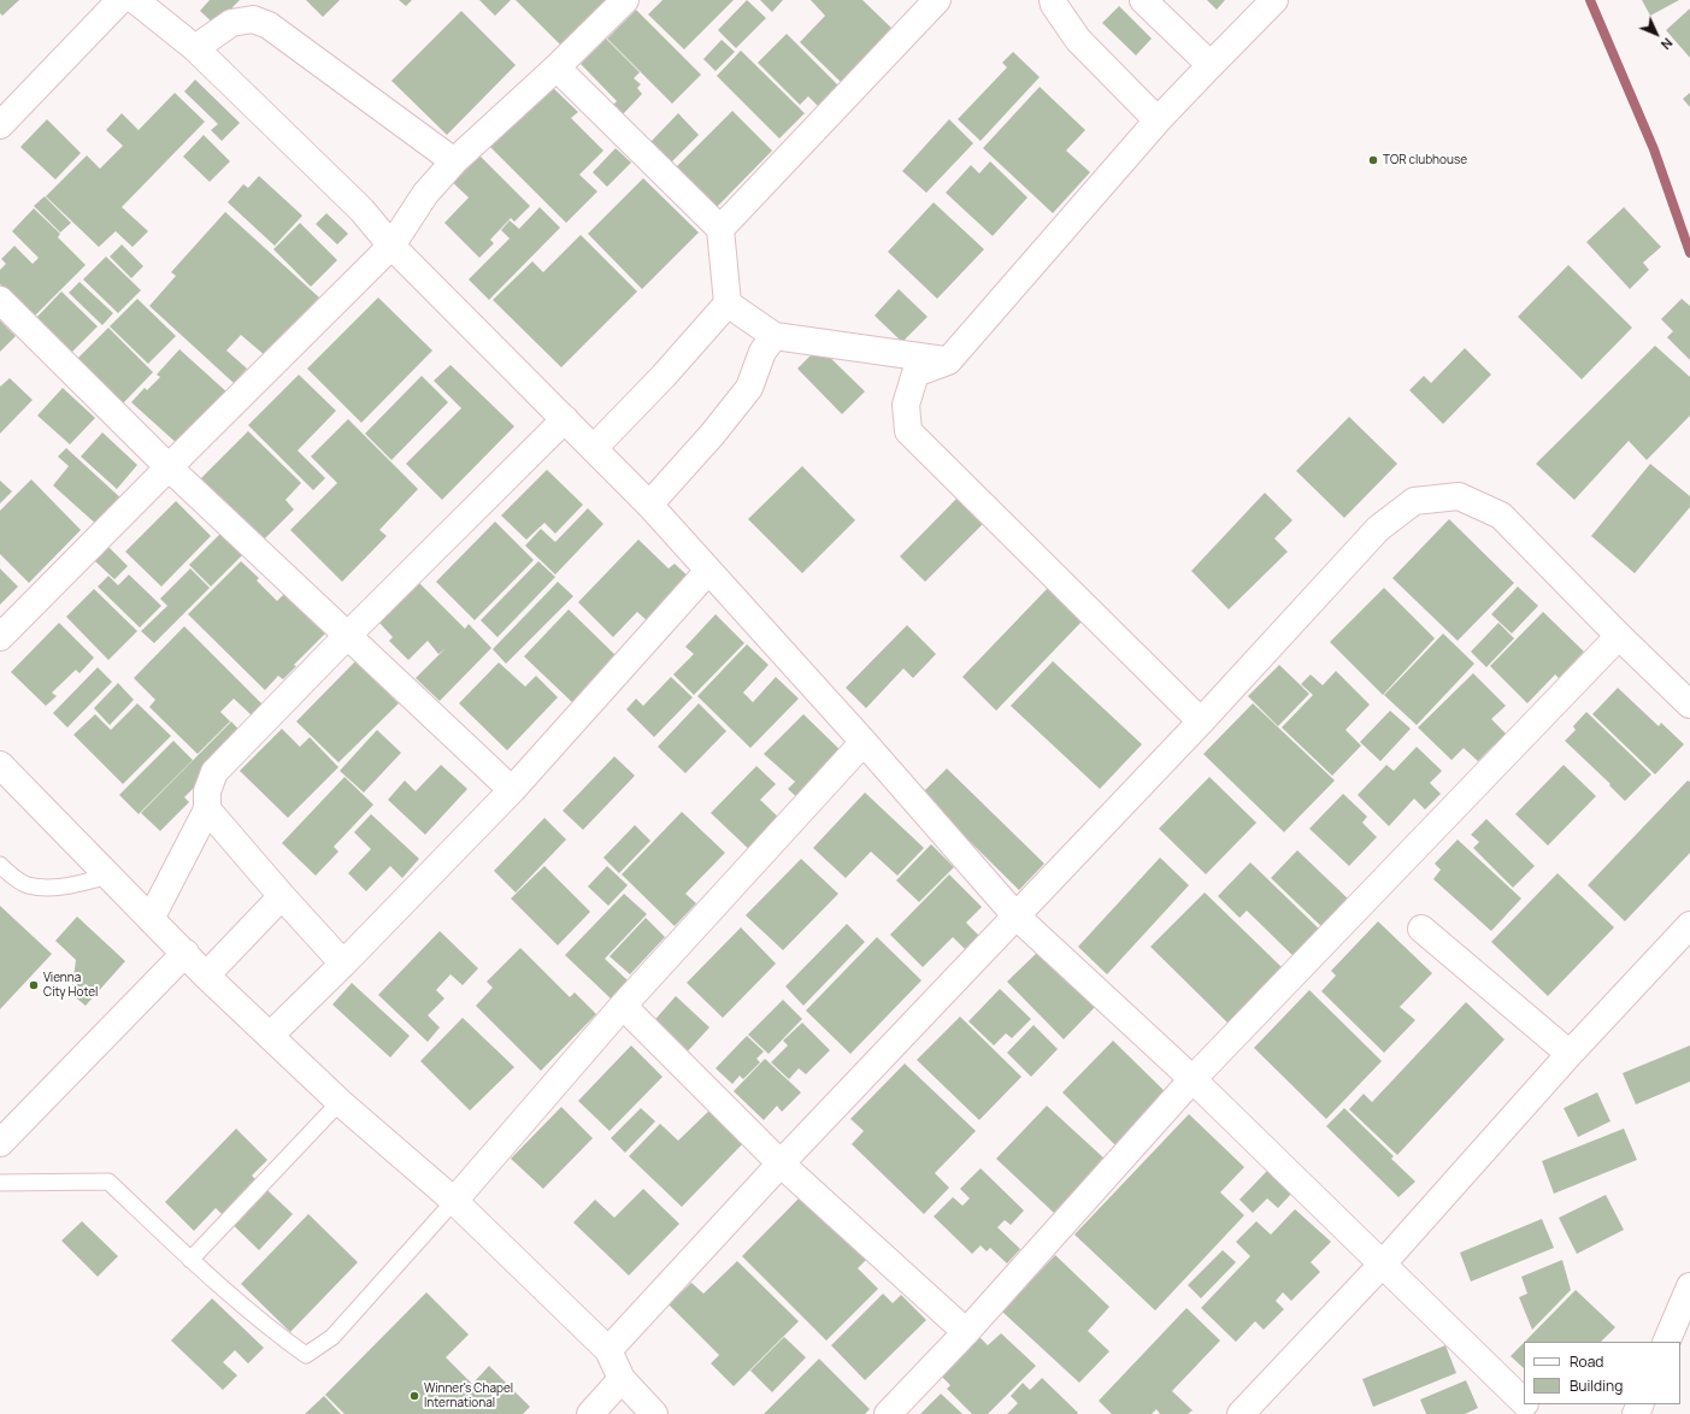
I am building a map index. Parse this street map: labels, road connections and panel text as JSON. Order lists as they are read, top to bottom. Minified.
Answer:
{"places":["TOR clubhouse","Vienna City Hotel","Winner's Chapel International"],"legend":["Road","Building"],"north":"bottom right"}
